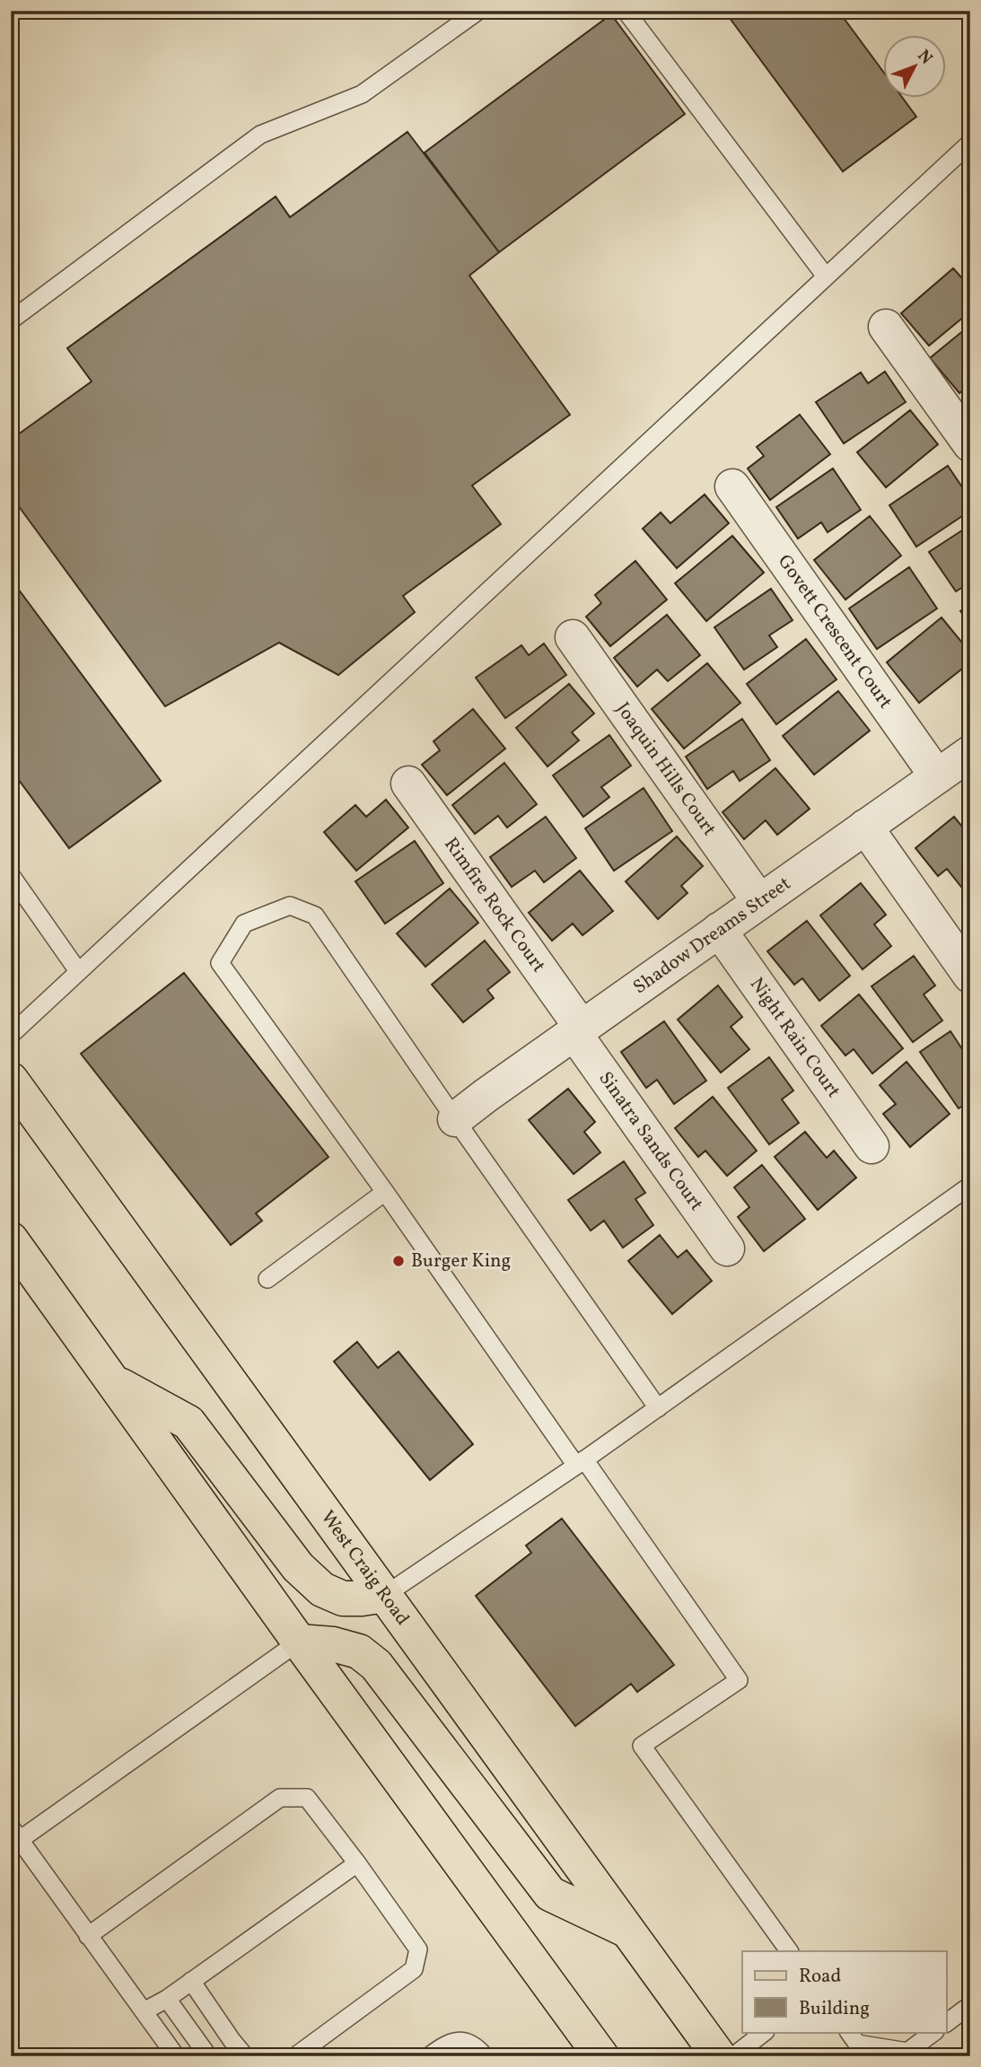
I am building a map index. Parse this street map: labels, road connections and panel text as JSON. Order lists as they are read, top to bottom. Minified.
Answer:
{"streets":{"main road":["West Craig Road"],"street":["Govett Crescent Court","Joaquin Hills Court","Rimfire Rock Court","Shadow Dreams Street","Night Rain Court","Sinatra Sands Court"]},"crossings":[["Govett Crescent Court","Shadow Dreams Street"],["Joaquin Hills Court","Shadow Dreams Street"],["Rimfire Rock Court","Shadow Dreams Street"],["Rimfire Rock Court","Sinatra Sands Court"],["Shadow Dreams Street","Night Rain Court"],["Shadow Dreams Street","Sinatra Sands Court"]],"places":["Burger King"],"legend":["Road","Building"],"north":"top right"}
